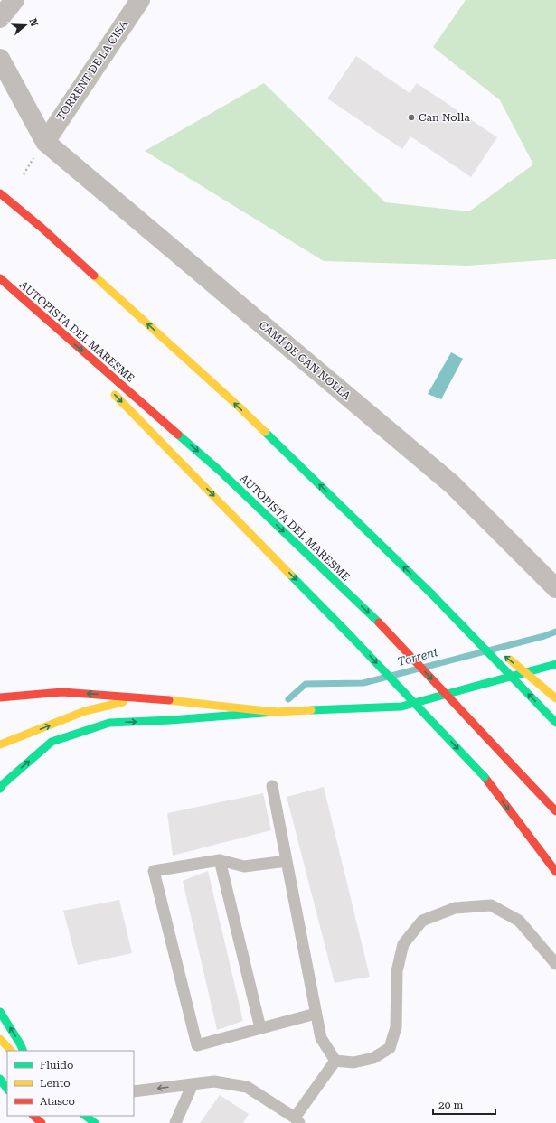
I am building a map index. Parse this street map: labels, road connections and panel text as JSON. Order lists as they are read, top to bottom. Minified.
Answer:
{"streets":{"main road":["AUTOPISTA DEL MARESME"],"street":["TORRENT DE LA CISA","CAMÍ DE CAN NOLLA"]},"crossings":[["TORRENT DE LA CISA","CAMÍ DE CAN NOLLA"]],"water":["Torrent"],"places":["Can Nolla"],"legend":["Fluido","Lento","Atasco"],"scale_bar":"20 m","north":"right"}
